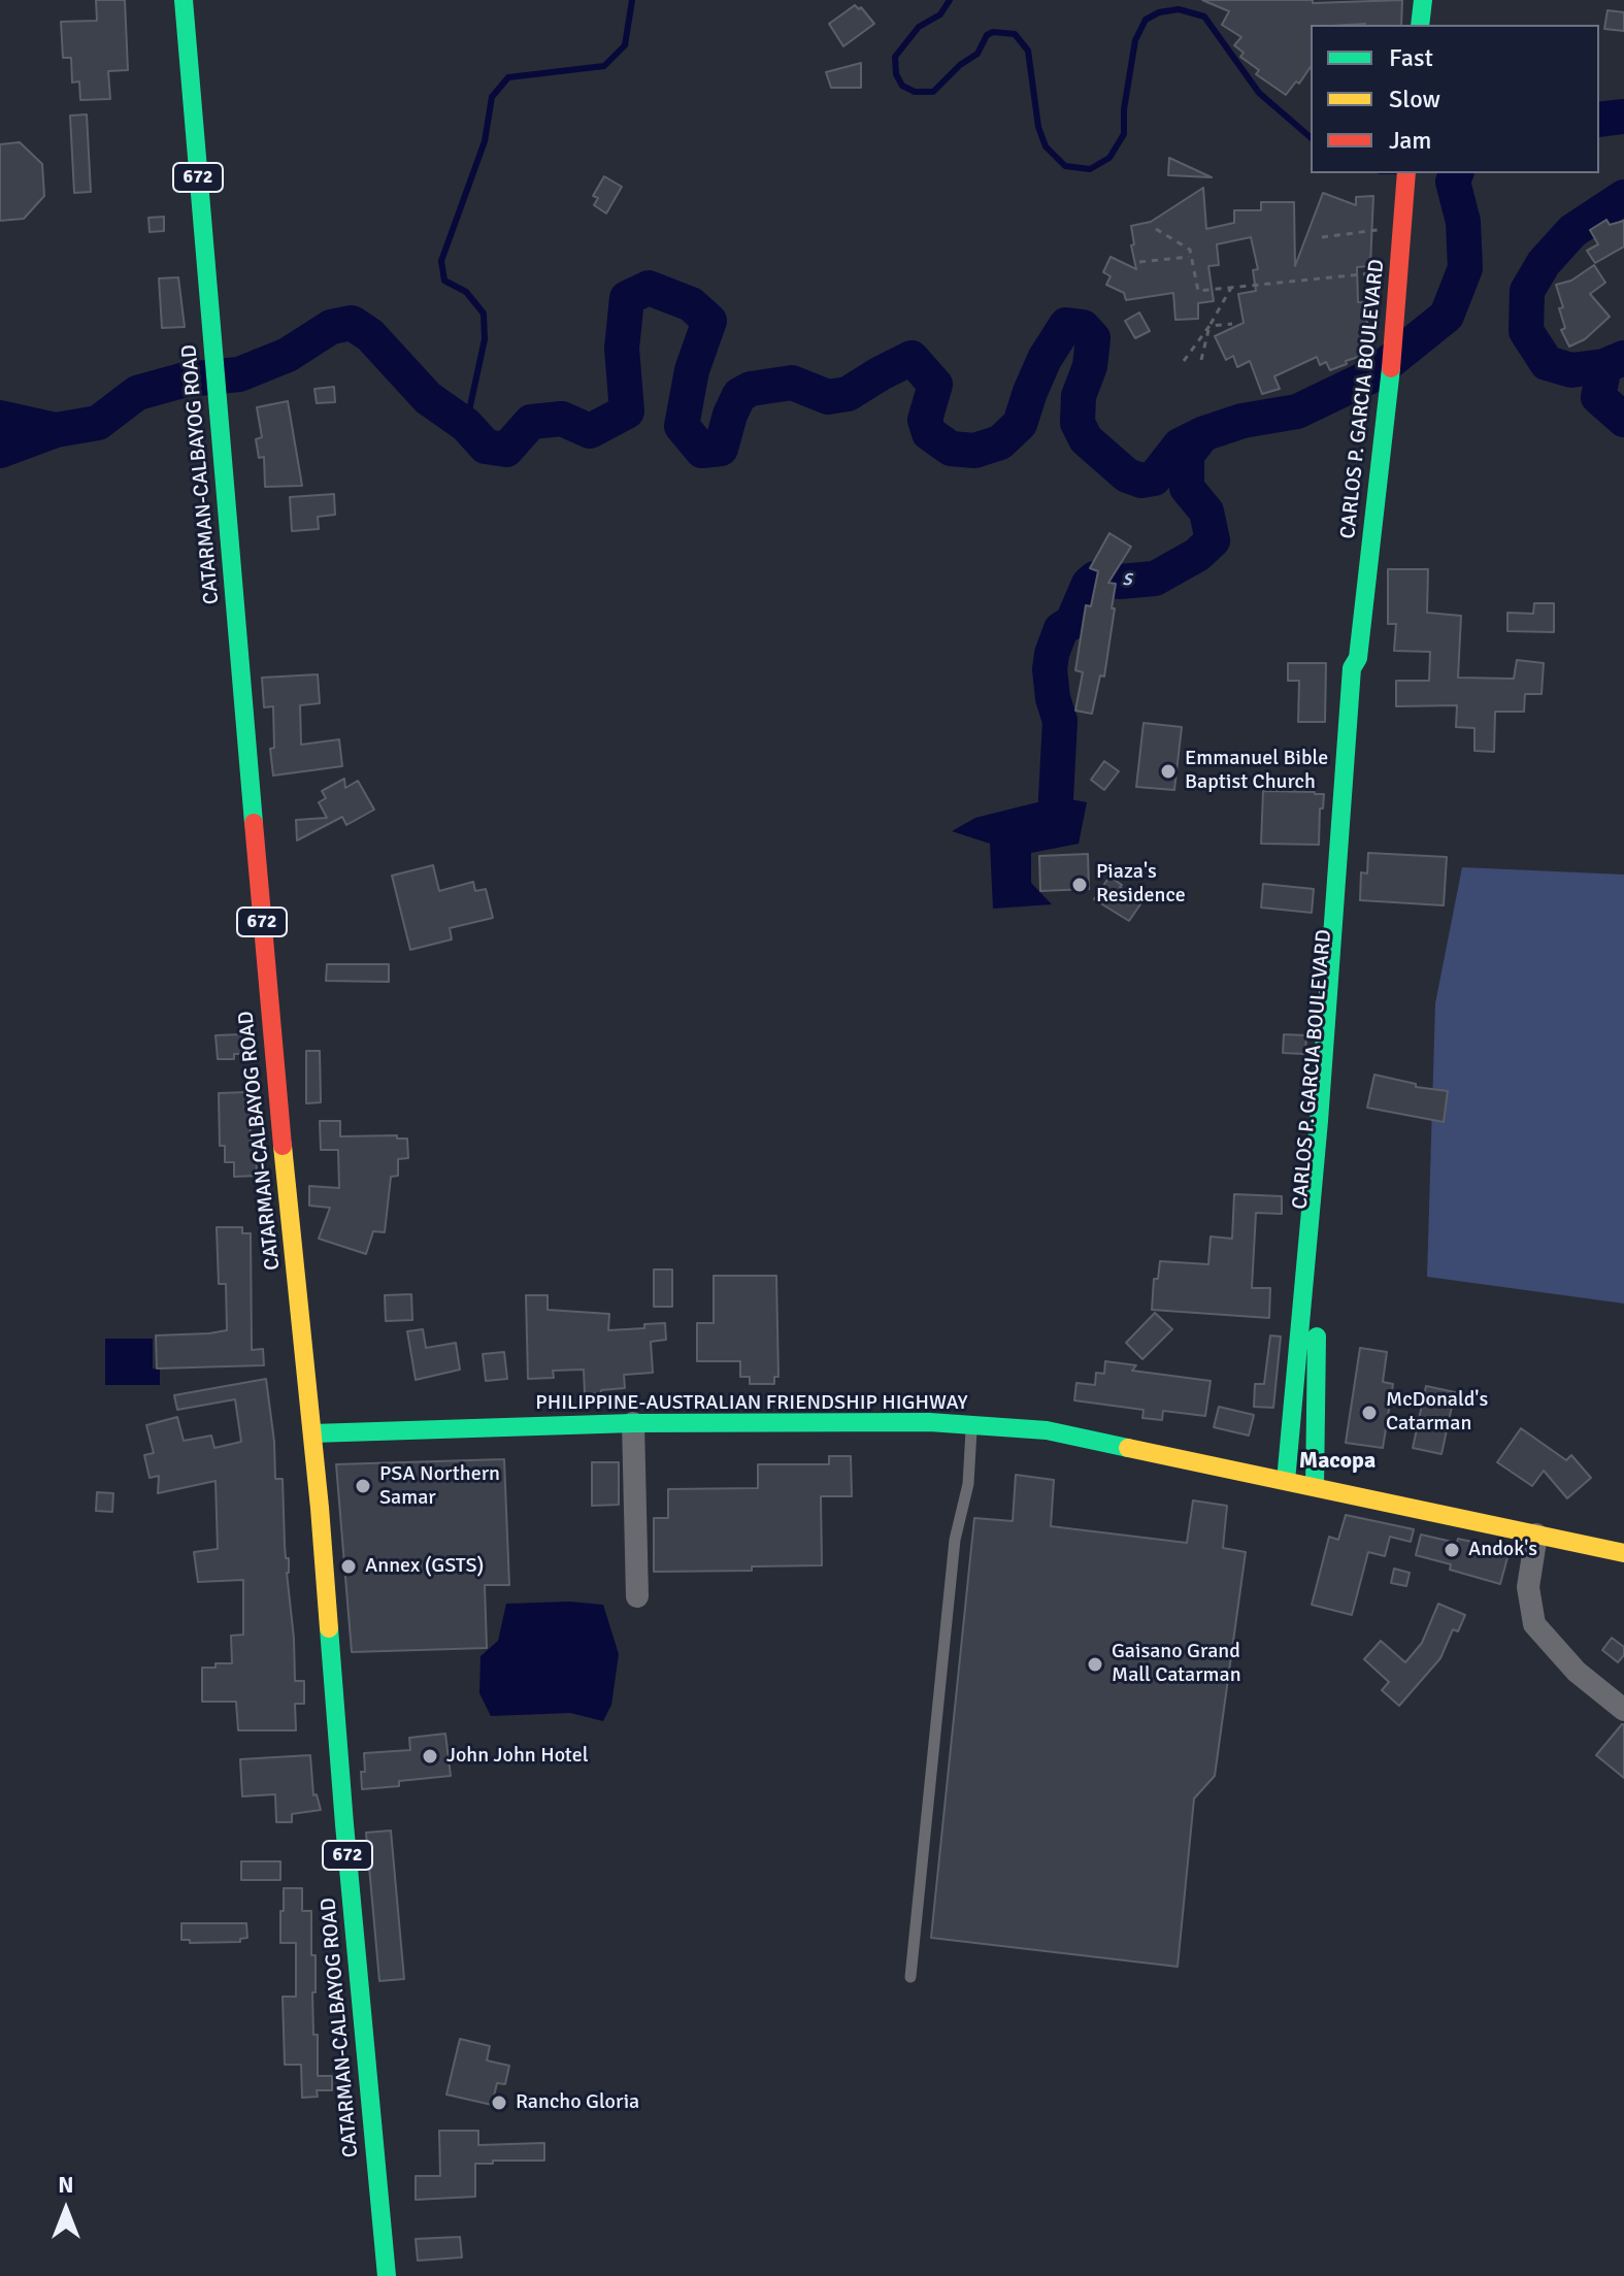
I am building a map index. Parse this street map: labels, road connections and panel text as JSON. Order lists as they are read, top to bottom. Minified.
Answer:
{"streets":{"main road":["672","CARLOS P. GARCIA BOULEVARD","CATARMAN-CALBAYOG ROAD","PHILIPPINE-AUSTRALIAN FRIENDSHIP HIGHWAY"]},"crossings":[["CARLOS P. GARCIA BOULEVARD","PHILIPPINE-AUSTRALIAN FRIENDSHIP HIGHWAY"],["CATARMAN-CALBAYOG ROAD","PHILIPPINE-AUSTRALIAN FRIENDSHIP HIGHWAY"]],"districts":["Macopa"],"water":["s"],"places":["Emmanuel Bible Baptist Church","Piaza's Residence","McDonald's Catarman","PSA Northern Samar","Andok's","Annex (GSTS)","Gaisano Grand Mall Catarman","John John Hotel","Rancho Gloria"],"legend":["Fast","Slow","Jam"],"north":"top"}
